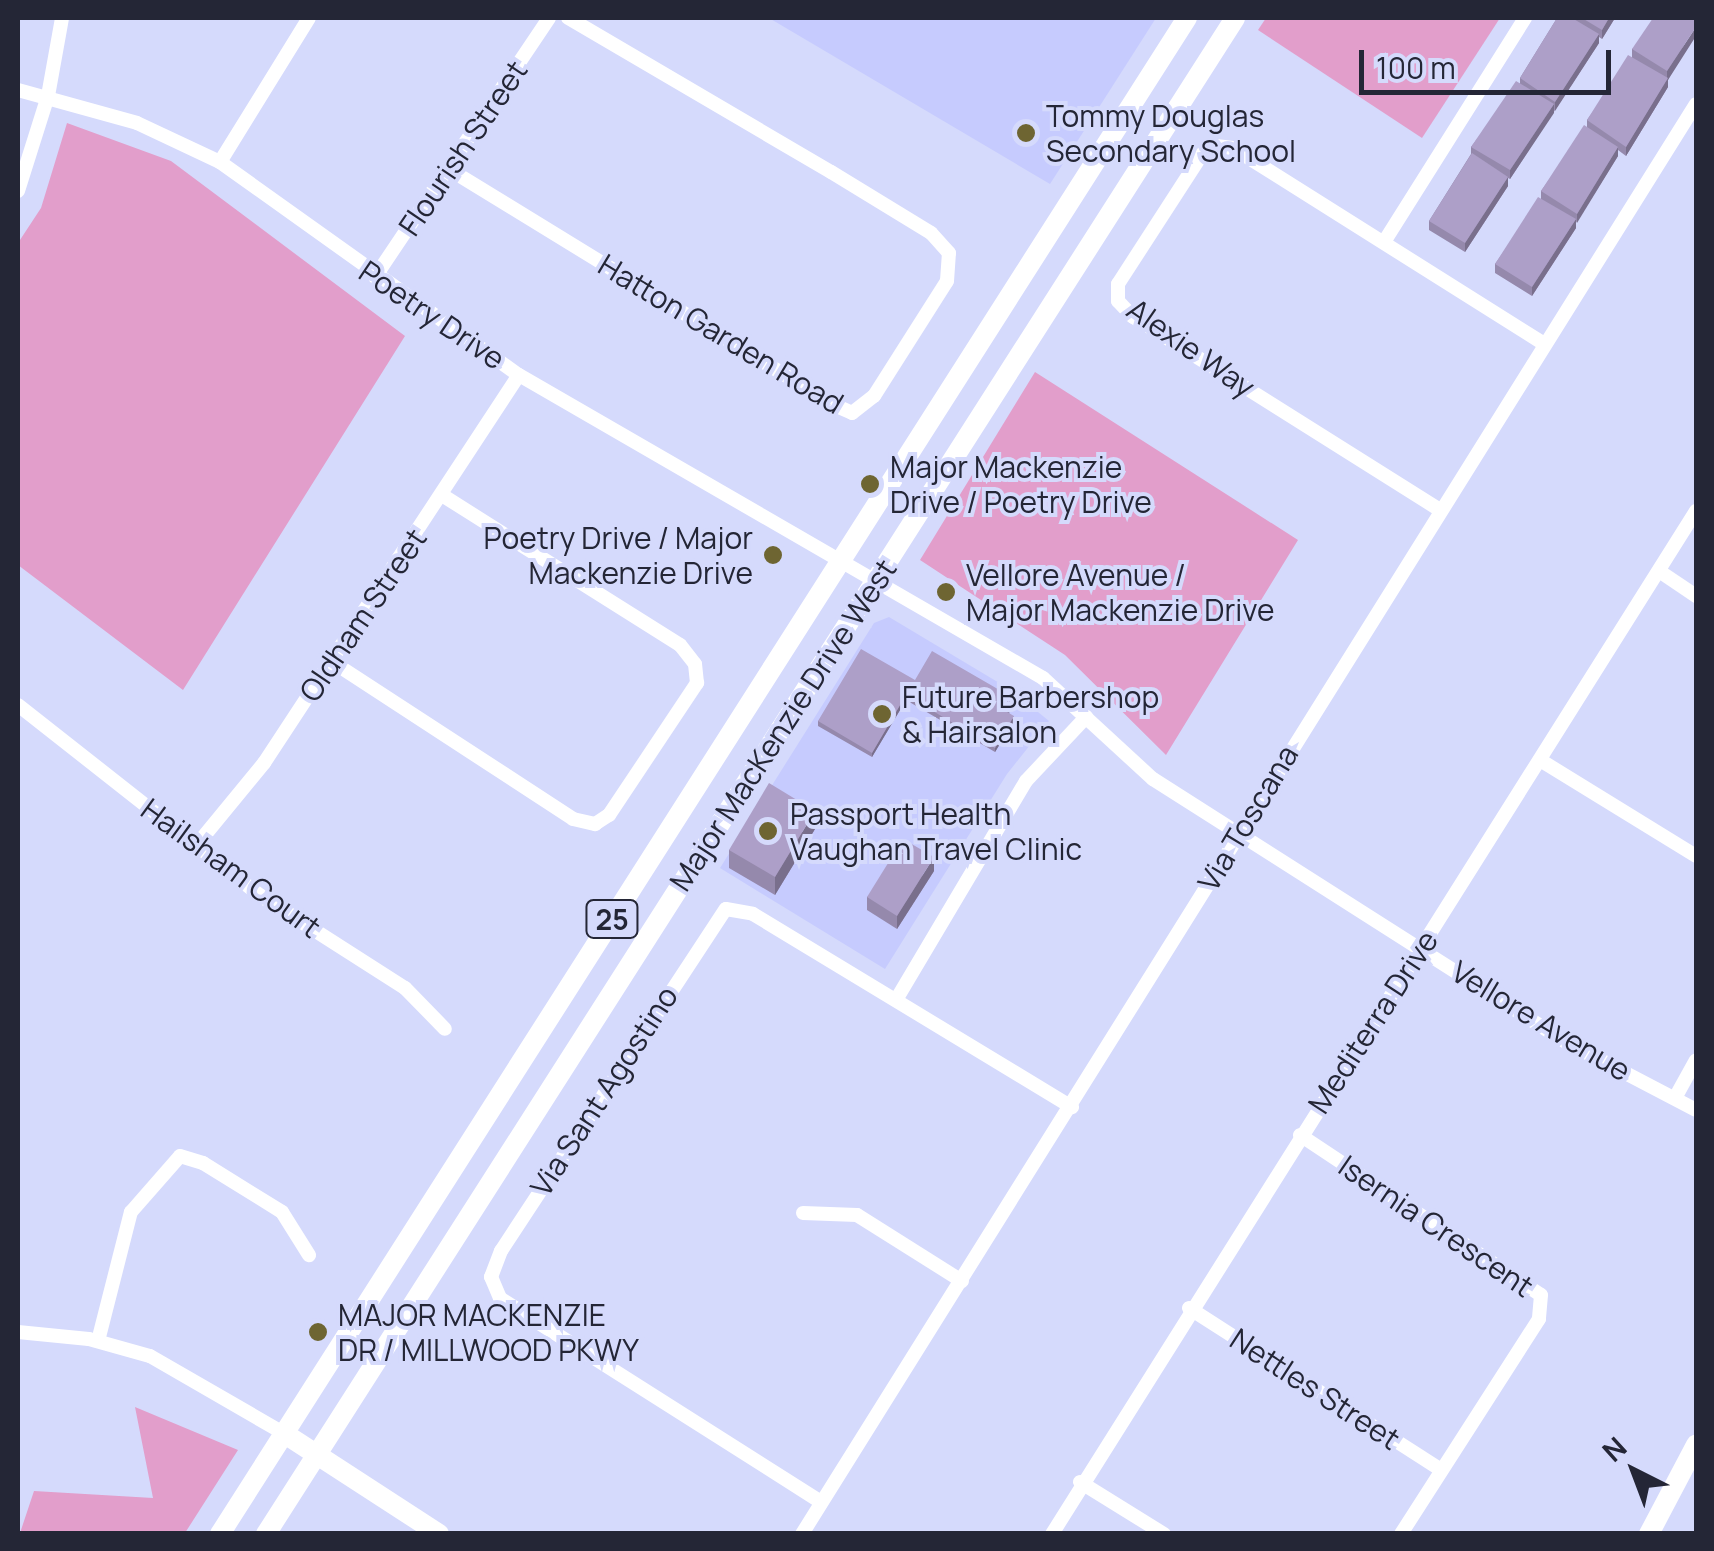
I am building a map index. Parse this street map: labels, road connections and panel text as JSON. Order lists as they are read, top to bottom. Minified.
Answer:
{"streets":{"main road":["Major MacKenzie Drive West","25"],"street":["Flourish Street","Poetry Drive","Hatton Garden Road","Alexie Way","Oldham Street","Via Toscana","Hailsham Court","Vellore Avenue","Mediterra Drive","Via Sant Agostino","Isernia Crescent","Nettles Street"]},"crossings":[["Flourish Street","Poetry Drive"],["Flourish Street","Hatton Garden Road"],["Poetry Drive","Oldham Street"],["Poetry Drive","Major MacKenzie Drive West"],["Poetry Drive","Vellore Avenue"],["Alexie Way","Via Toscana"],["Oldham Street","Hailsham Court"],["Major MacKenzie Drive West","Vellore Avenue"],["Via Toscana","Vellore Avenue"],["Via Toscana","Via Sant Agostino"],["Vellore Avenue","Mediterra Drive"],["Mediterra Drive","Isernia Crescent"],["Mediterra Drive","Nettles Street"],["Isernia Crescent","Nettles Street"]],"places":["Tommy Douglas Secondary School","Major Mackenzie Drive / Poetry Drive","Poetry Drive / Major Mackenzie Drive","Vellore Avenue / Major Mackenzie Drive","Future Barbershop & Hairsalon","Passport Health Vaughan Travel Clinic","MAJOR MACKENZIE DR / MILLWOOD PKWY"],"scale_bar":"100 m","north":"top left"}
